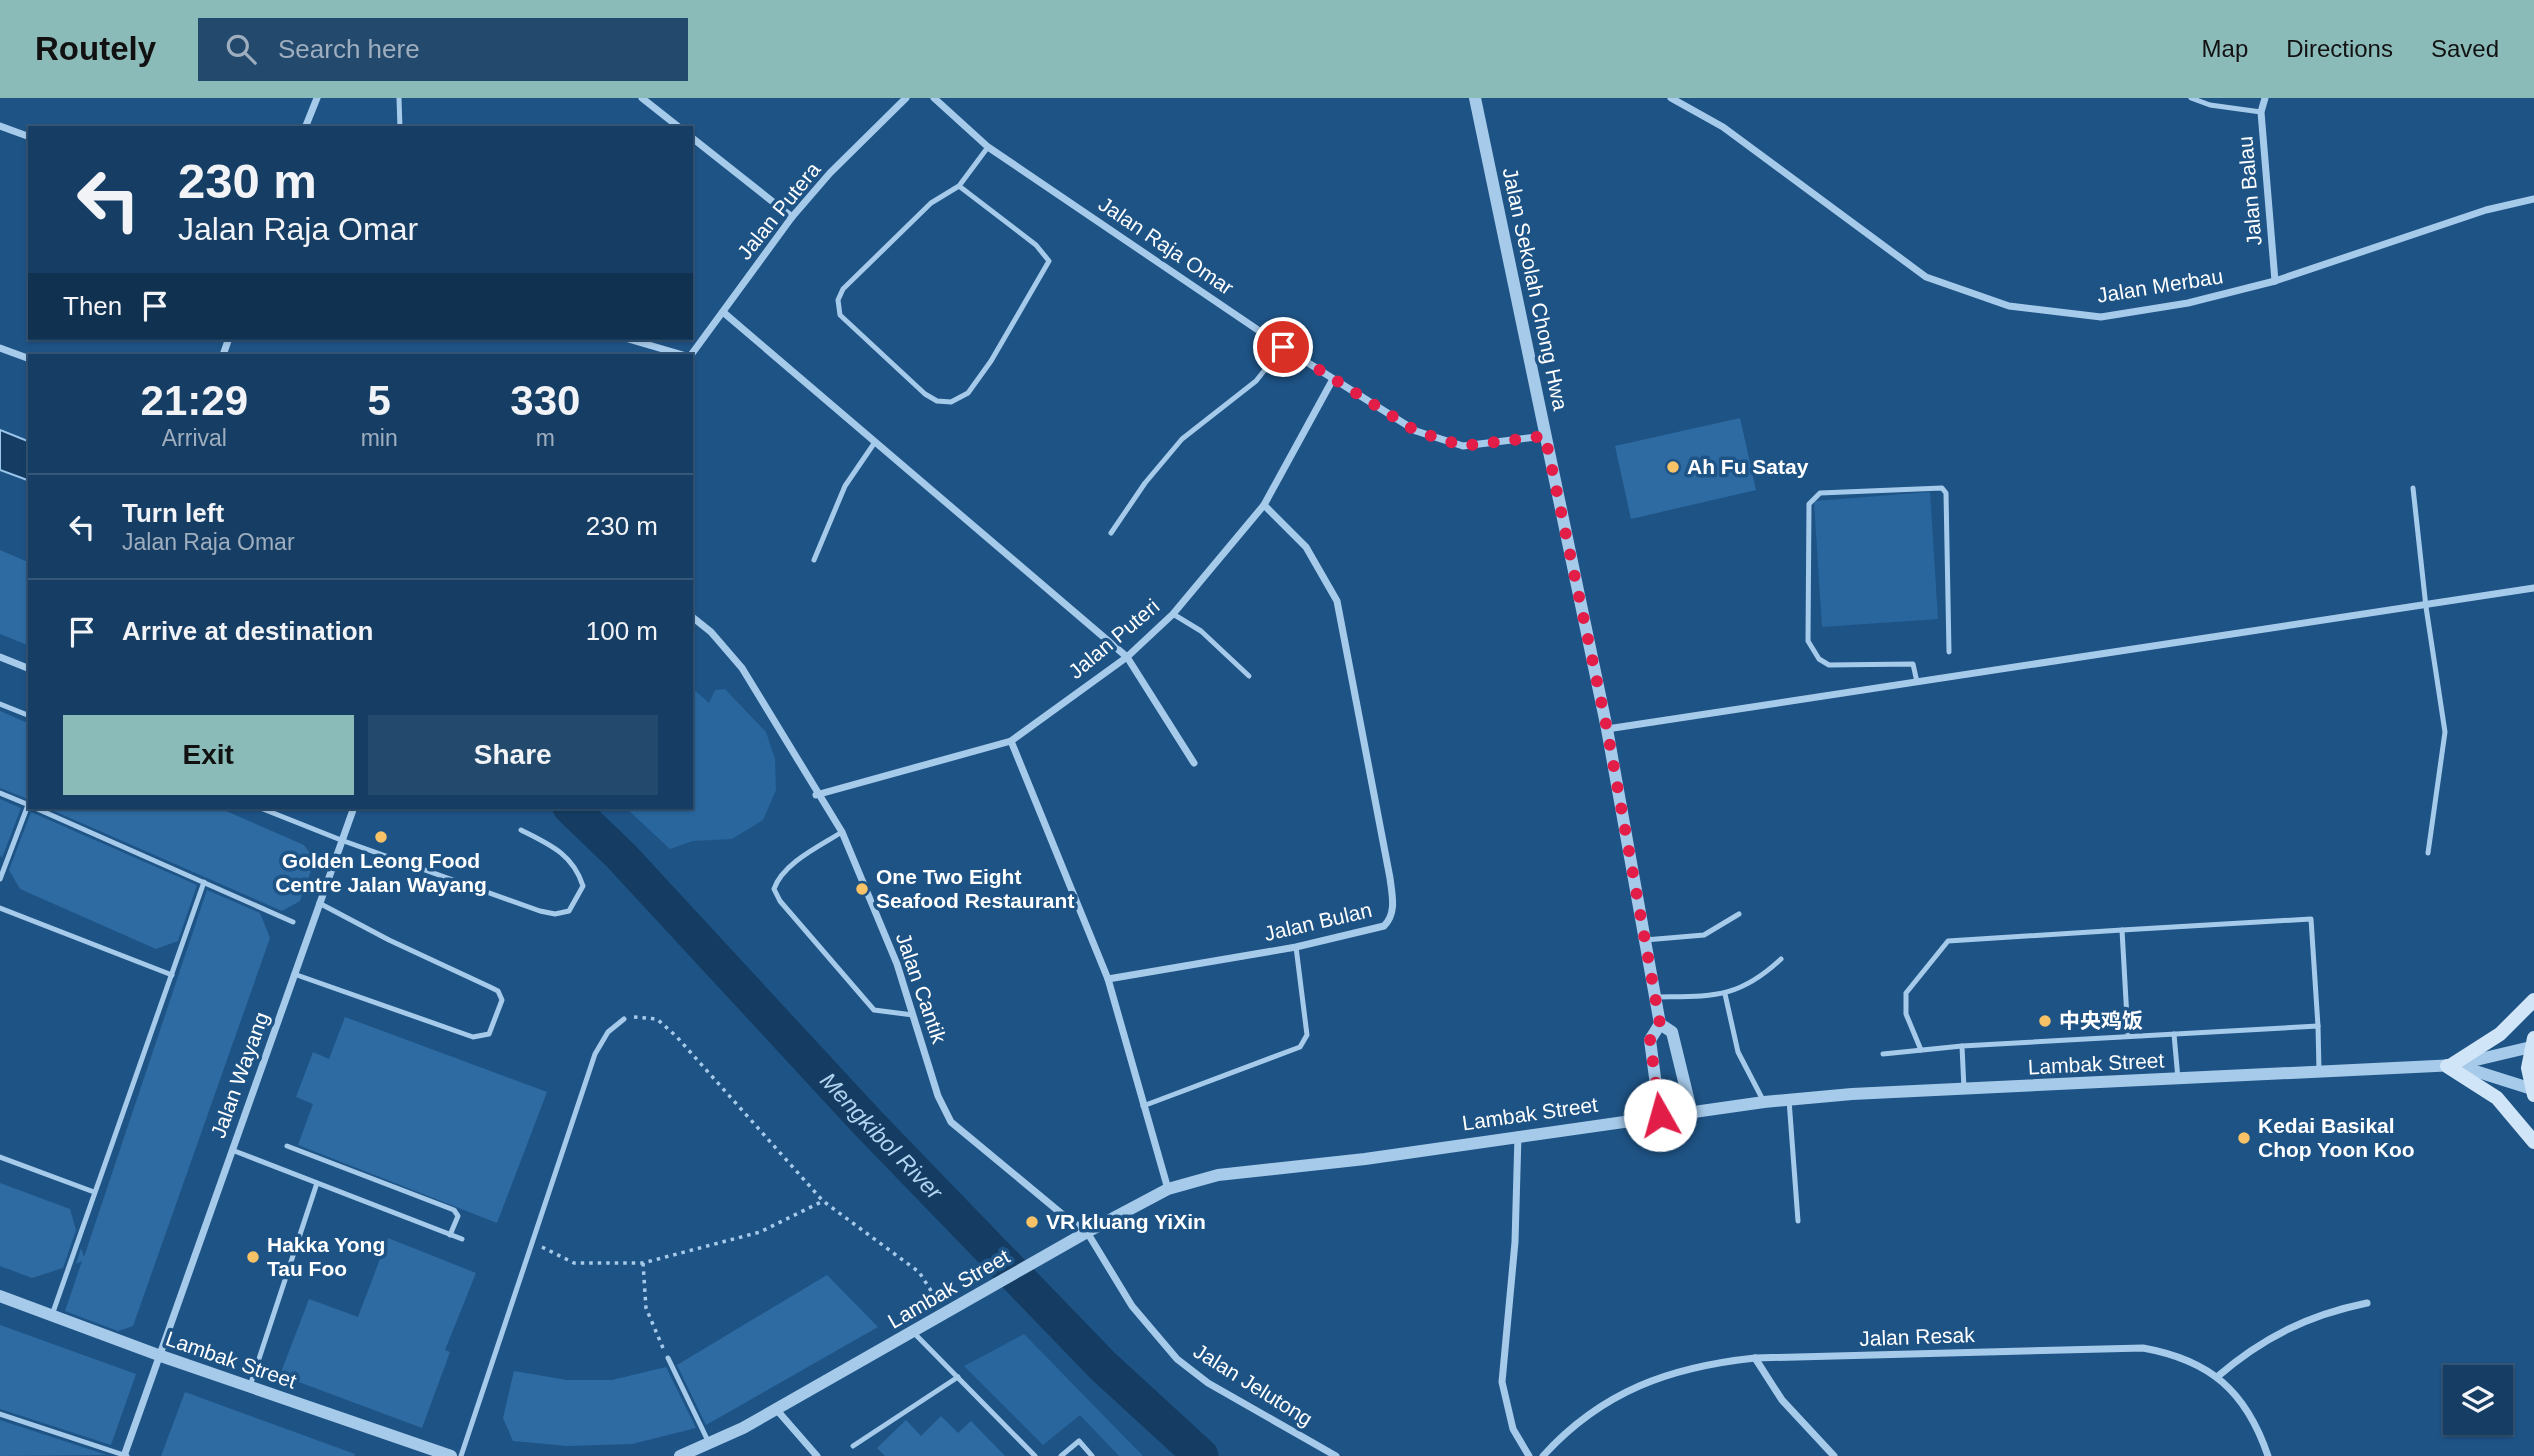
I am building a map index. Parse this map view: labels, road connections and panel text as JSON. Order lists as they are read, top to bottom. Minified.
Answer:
{"streets":{"street":["Jalan Balau","Jalan Putera","Jalan Raja Omar","Jalan Merbau","Jalan Sekolah Chong Hwa","Jalan Puteri","Jalan Bulan","Jalan Cantik","Lambak Street","Jalan Wayang","Jalan Resak","Jalan Jelutong"]},"crossings":[["Jalan Balau","Jalan Merbau"],["Jalan Raja Omar","Jalan Sekolah Chong Hwa"],["Jalan Raja Omar","Jalan Puteri"],["Jalan Sekolah Chong Hwa","Lambak Street"],["Jalan Puteri","Jalan Bulan"],["Jalan Puteri","Jalan Cantik"],["Jalan Cantik","Lambak Street"],["Jalan Cantik","Jalan Jelutong"],["Lambak Street","Jalan Wayang"],["Lambak Street","Jalan Jelutong"]],"water":["Mengkibol River"],"places":["Ah Fu Satay","Golden Leong Food Centre Jalan Wayang","One Two Eight Seafood Restaurant","中央鸡饭","Kedai Basikal Chop Yoon Koo","VR kluang YiXin","Hakka Yong Tau Foo"],"page":{"header":"Routely","search":"Search here","nav":["Map","Directions","Saved"],"turn":["230 m","Jalan Raja Omar"],"then":"Then","eta":["21:29","Arrival","5","min","330","m"],"list":[{"name":"Turn left","note":"Jalan Raja Omar","value":"230 m"},{"name":"Arrive at destination","value":"100 m"}],"buttons":["Exit","Share"]}}
